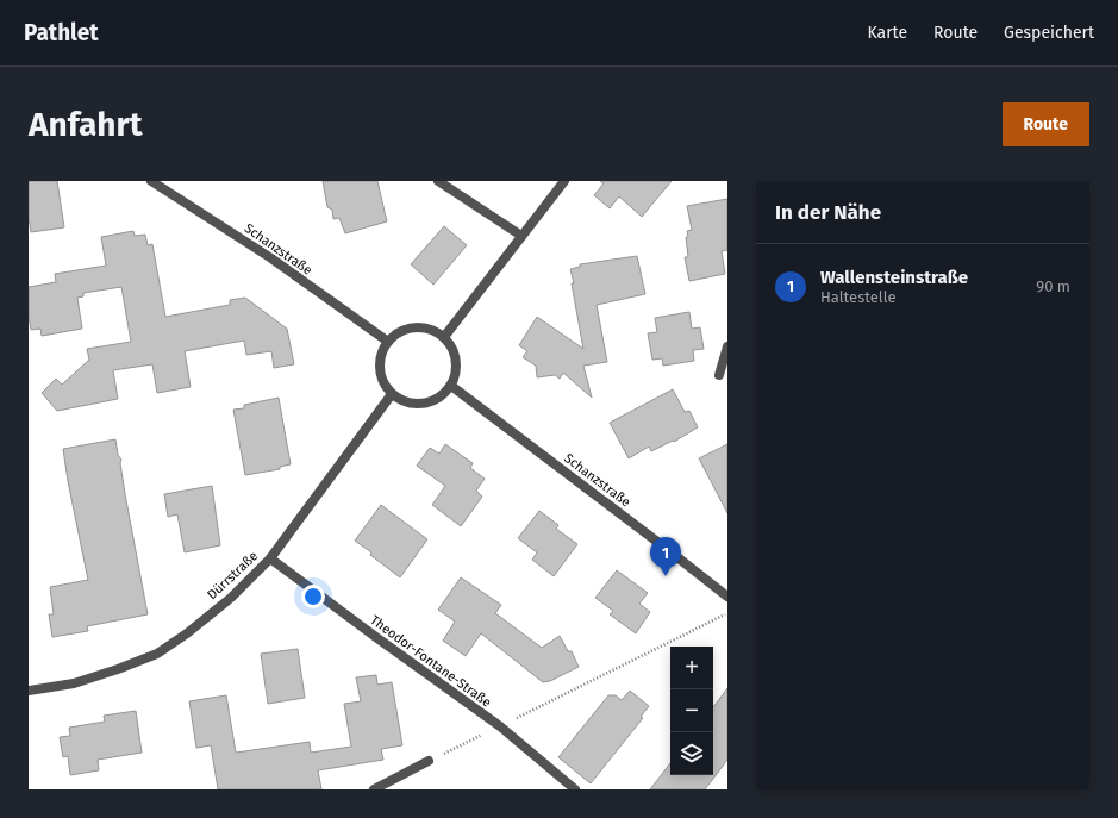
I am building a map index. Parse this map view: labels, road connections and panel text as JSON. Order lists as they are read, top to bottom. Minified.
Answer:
{"streets":{"street":["Schanzstraße","Dürrstraße","Theodor-Fontane-Straße"]},"crossings":[["Schanzstraße","Dürrstraße"],["Dürrstraße","Theodor-Fontane-Straße"]],"page":{"header":"Pathlet","nav":["Karte","Route","Gespeichert"],"buttons":"Route","title":"Anfahrt","heading":"In der Nähe","list":[{"mark":"1","name":"Wallensteinstraße","note":"Haltestelle","value":"90 m"}],"pins":"1","map_buttons":["+","−"]}}
